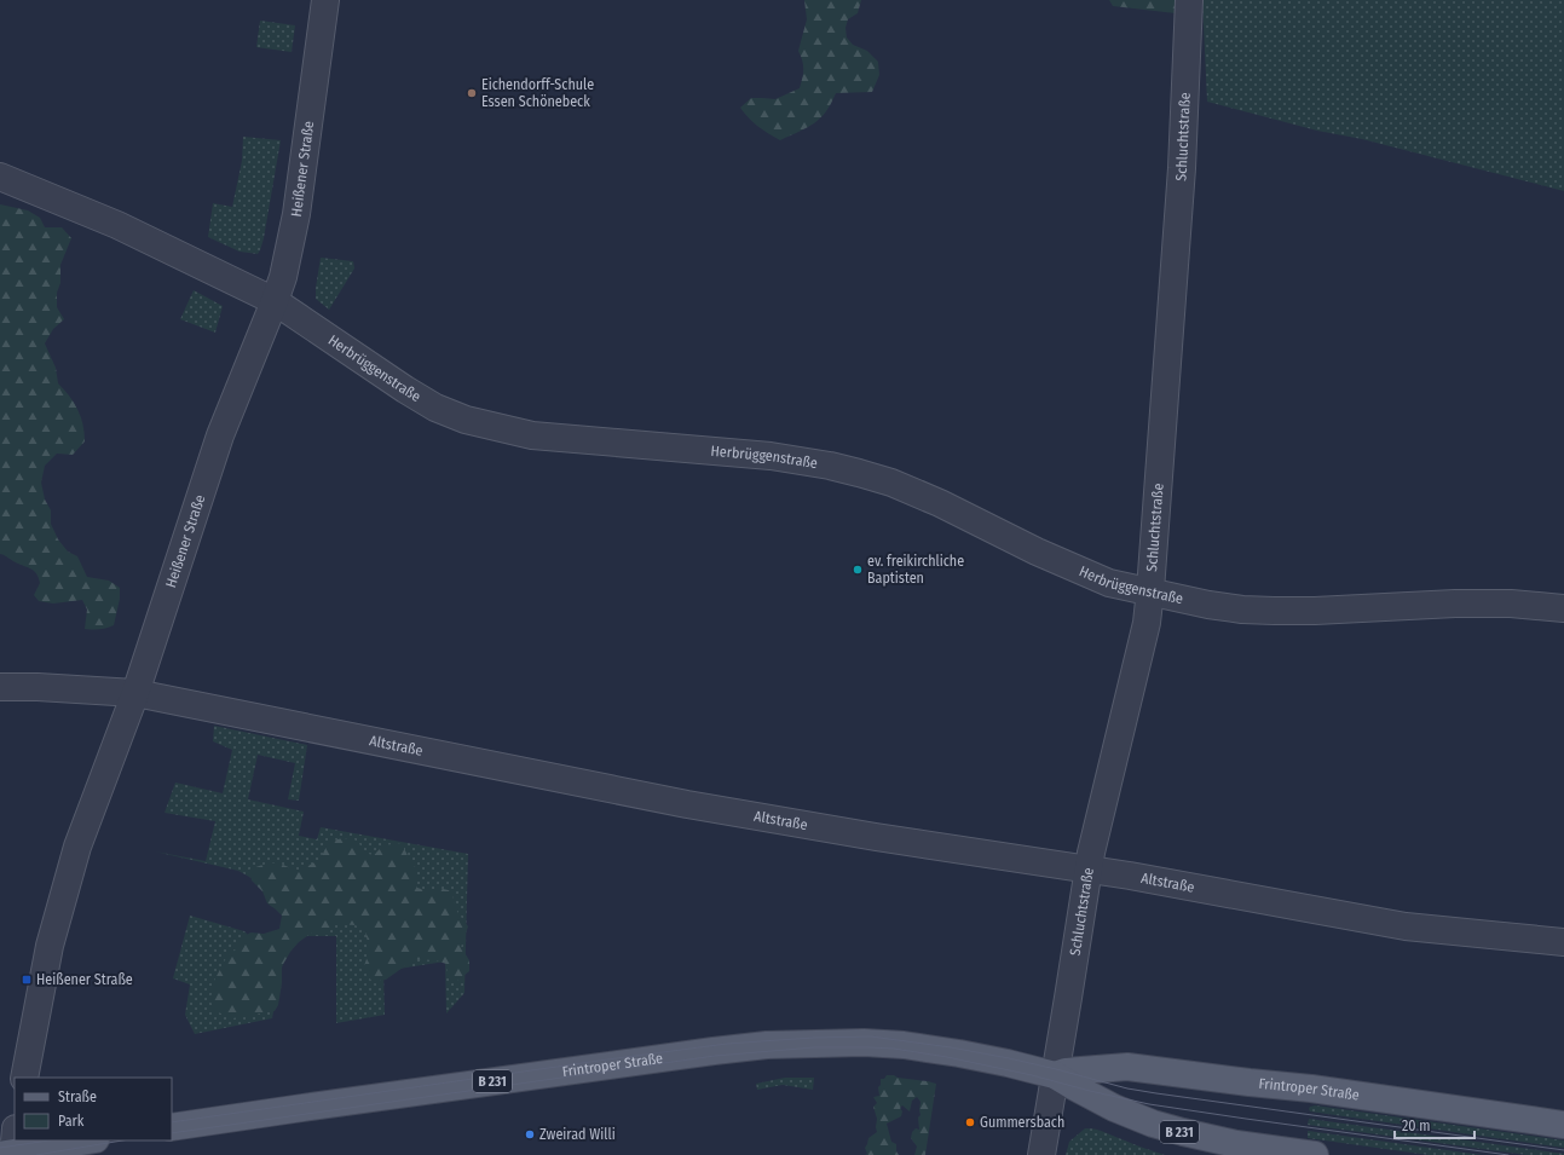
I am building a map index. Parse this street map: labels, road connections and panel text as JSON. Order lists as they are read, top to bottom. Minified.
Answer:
{"streets":{"main road":["Frintroper Straße","B 231"],"street":["Schluchtstraße","Heißener Straße","Herbrüggenstraße","Altstraße"]},"crossings":[["Schluchtstraße","Herbrüggenstraße"],["Schluchtstraße","Altstraße"],["Schluchtstraße","Frintroper Straße"],["Heißener Straße","Herbrüggenstraße"],["Heißener Straße","Altstraße"]],"places":{"other":["Eichendorff-Schule Essen Schönebeck","ev. freikirchliche Baptisten","Gummersbach","Zweirad Willi"],"transit":["Heißener Straße"]},"legend":["Straße","Park"],"scale_bar":"20 m"}
